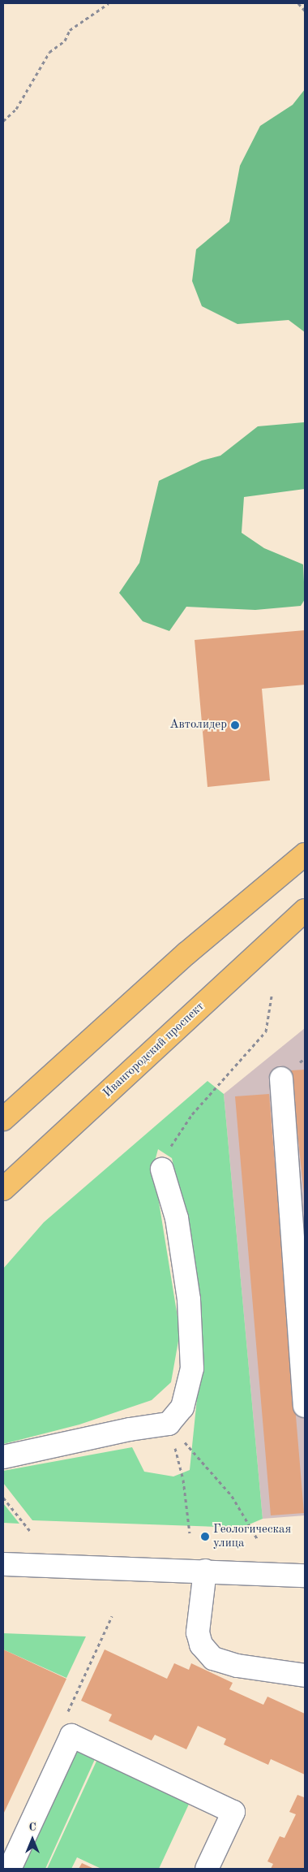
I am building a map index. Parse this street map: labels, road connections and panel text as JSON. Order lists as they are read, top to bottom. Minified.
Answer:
{"streets":{"highway":["Ивангородский проспект"]},"places":["Автолидер","Геологическая улица"],"north":"top"}
